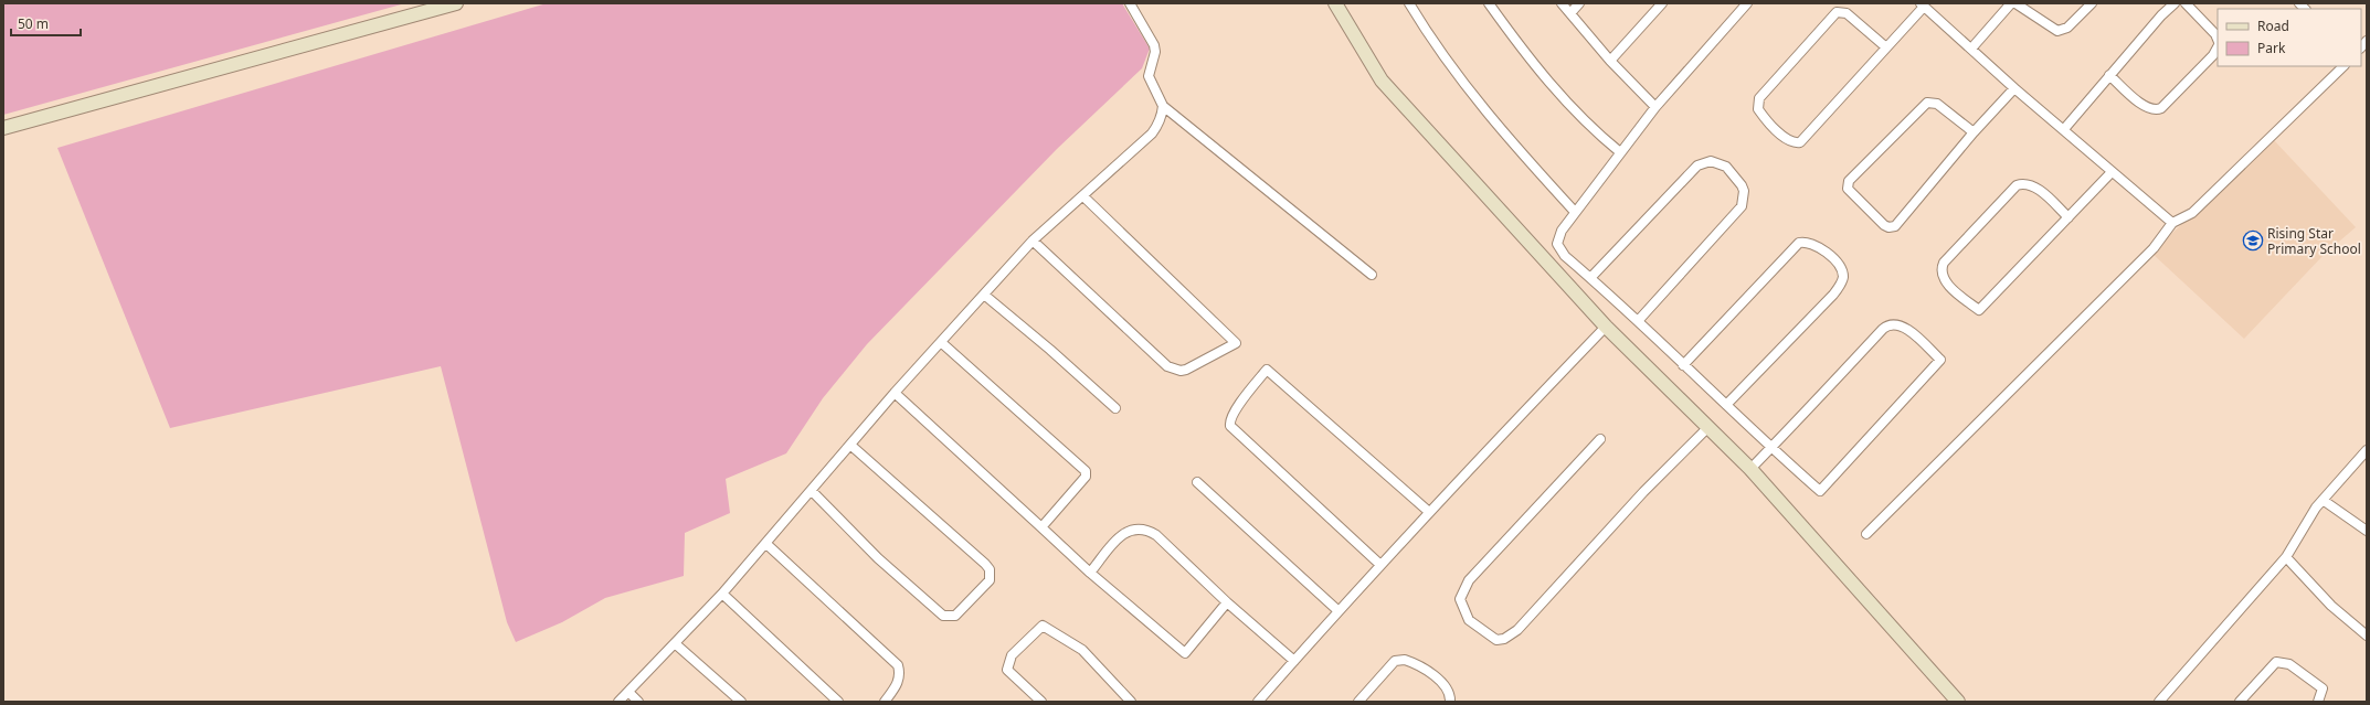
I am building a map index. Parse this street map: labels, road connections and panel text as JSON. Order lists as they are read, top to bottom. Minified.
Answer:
{"places":{"school or university":["Rising Star Primary School"]},"legend":["Road","Park"],"scale_bar":"50 m"}
